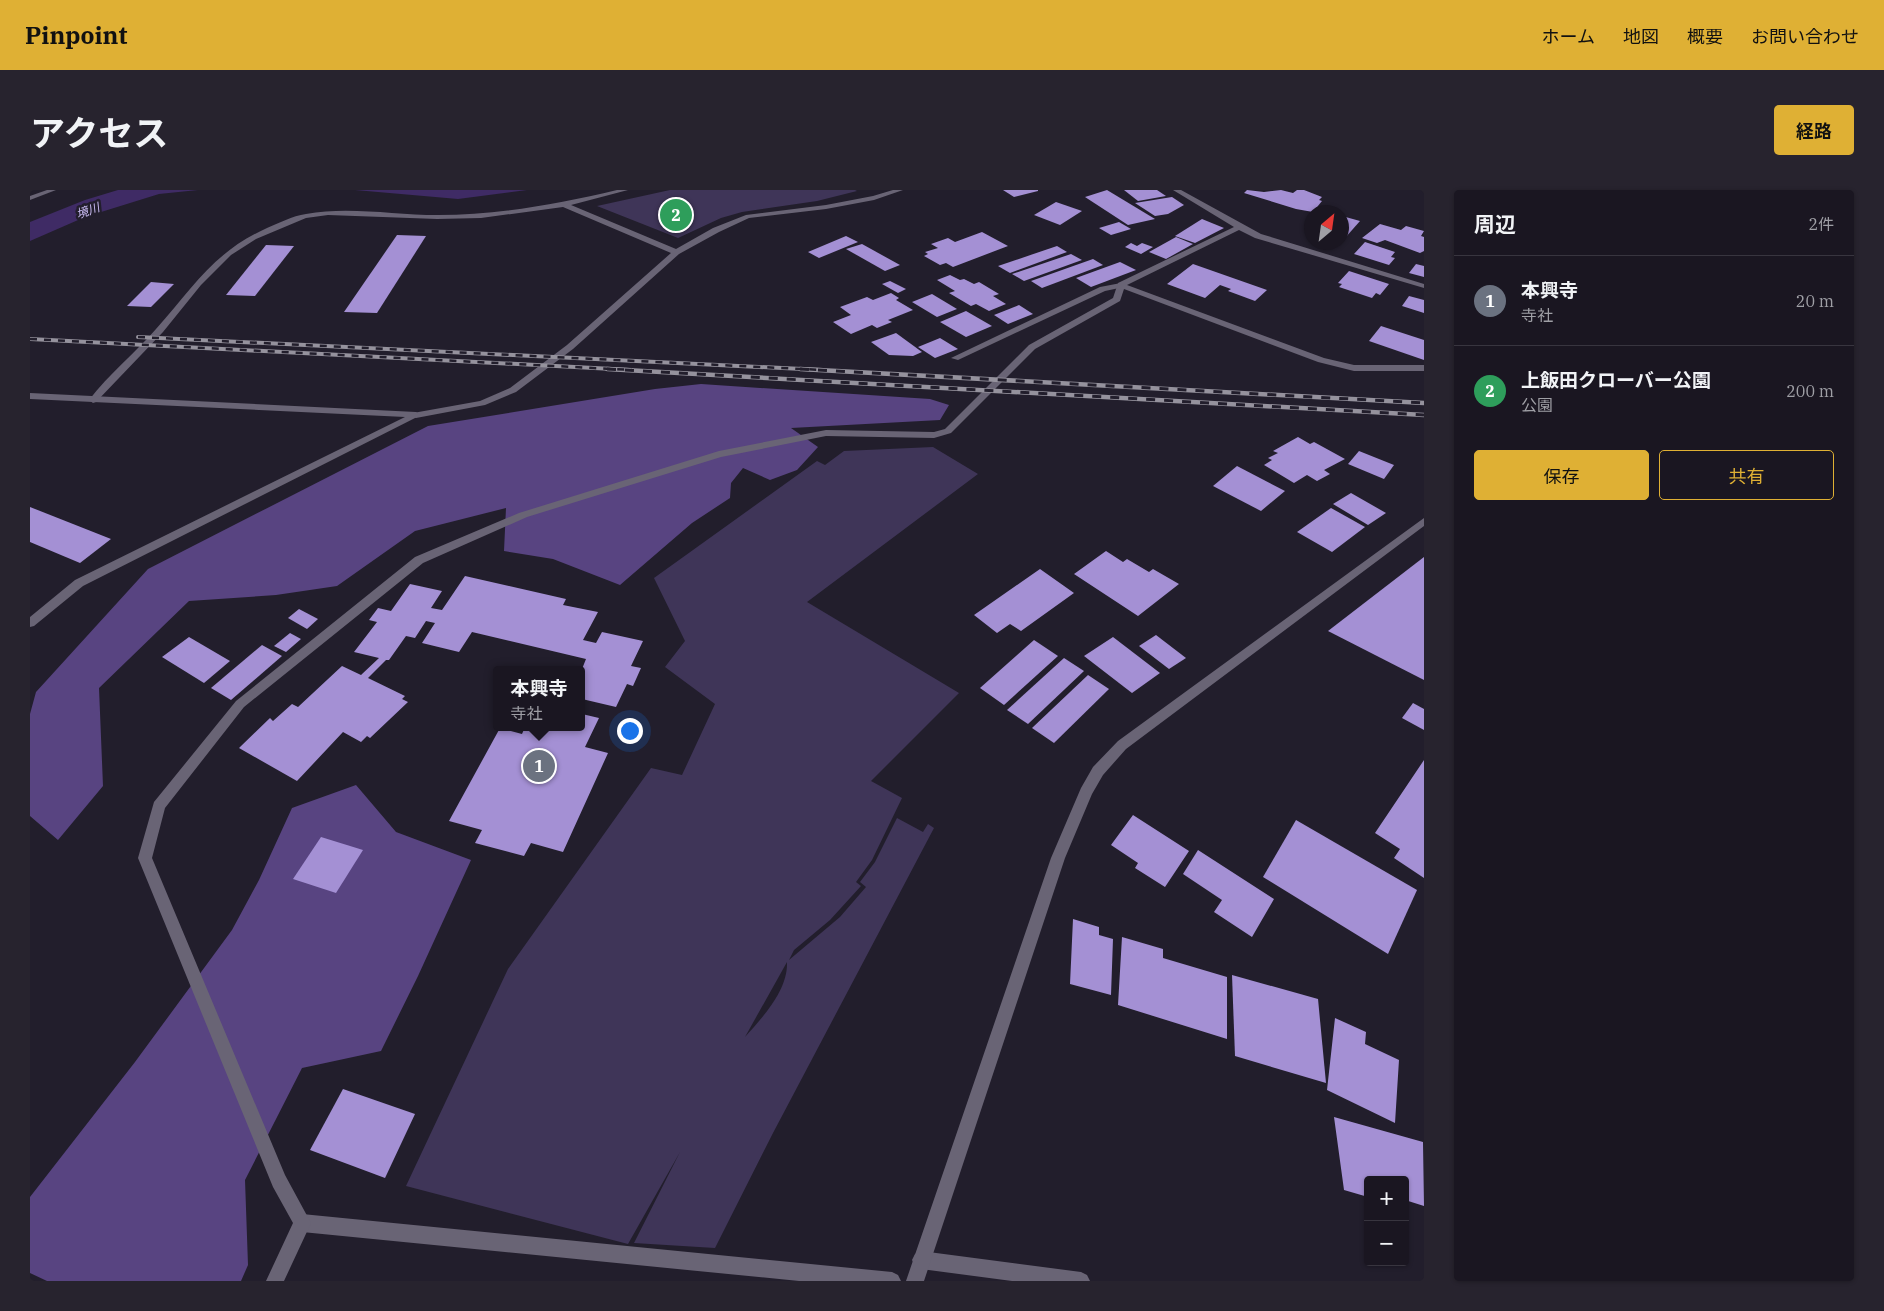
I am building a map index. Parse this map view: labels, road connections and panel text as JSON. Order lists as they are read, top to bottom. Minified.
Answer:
{"water":["境川"],"north":"top right","page":{"header":"Pinpoint","nav":["ホーム","地図","概要","お問い合わせ"],"title":"アクセス","buttons":["経路",["保存","共有"]],"heading":["周辺","2件"],"pins":["2","1"],"list":[{"mark":"1","name":"本興寺","note":"寺社","value":"20 m"},{"mark":"2","name":"上飯田クローバー公園","note":"公園","value":"200 m"}],"popup":["本興寺","寺社"],"map_buttons":["+","−"]}}
